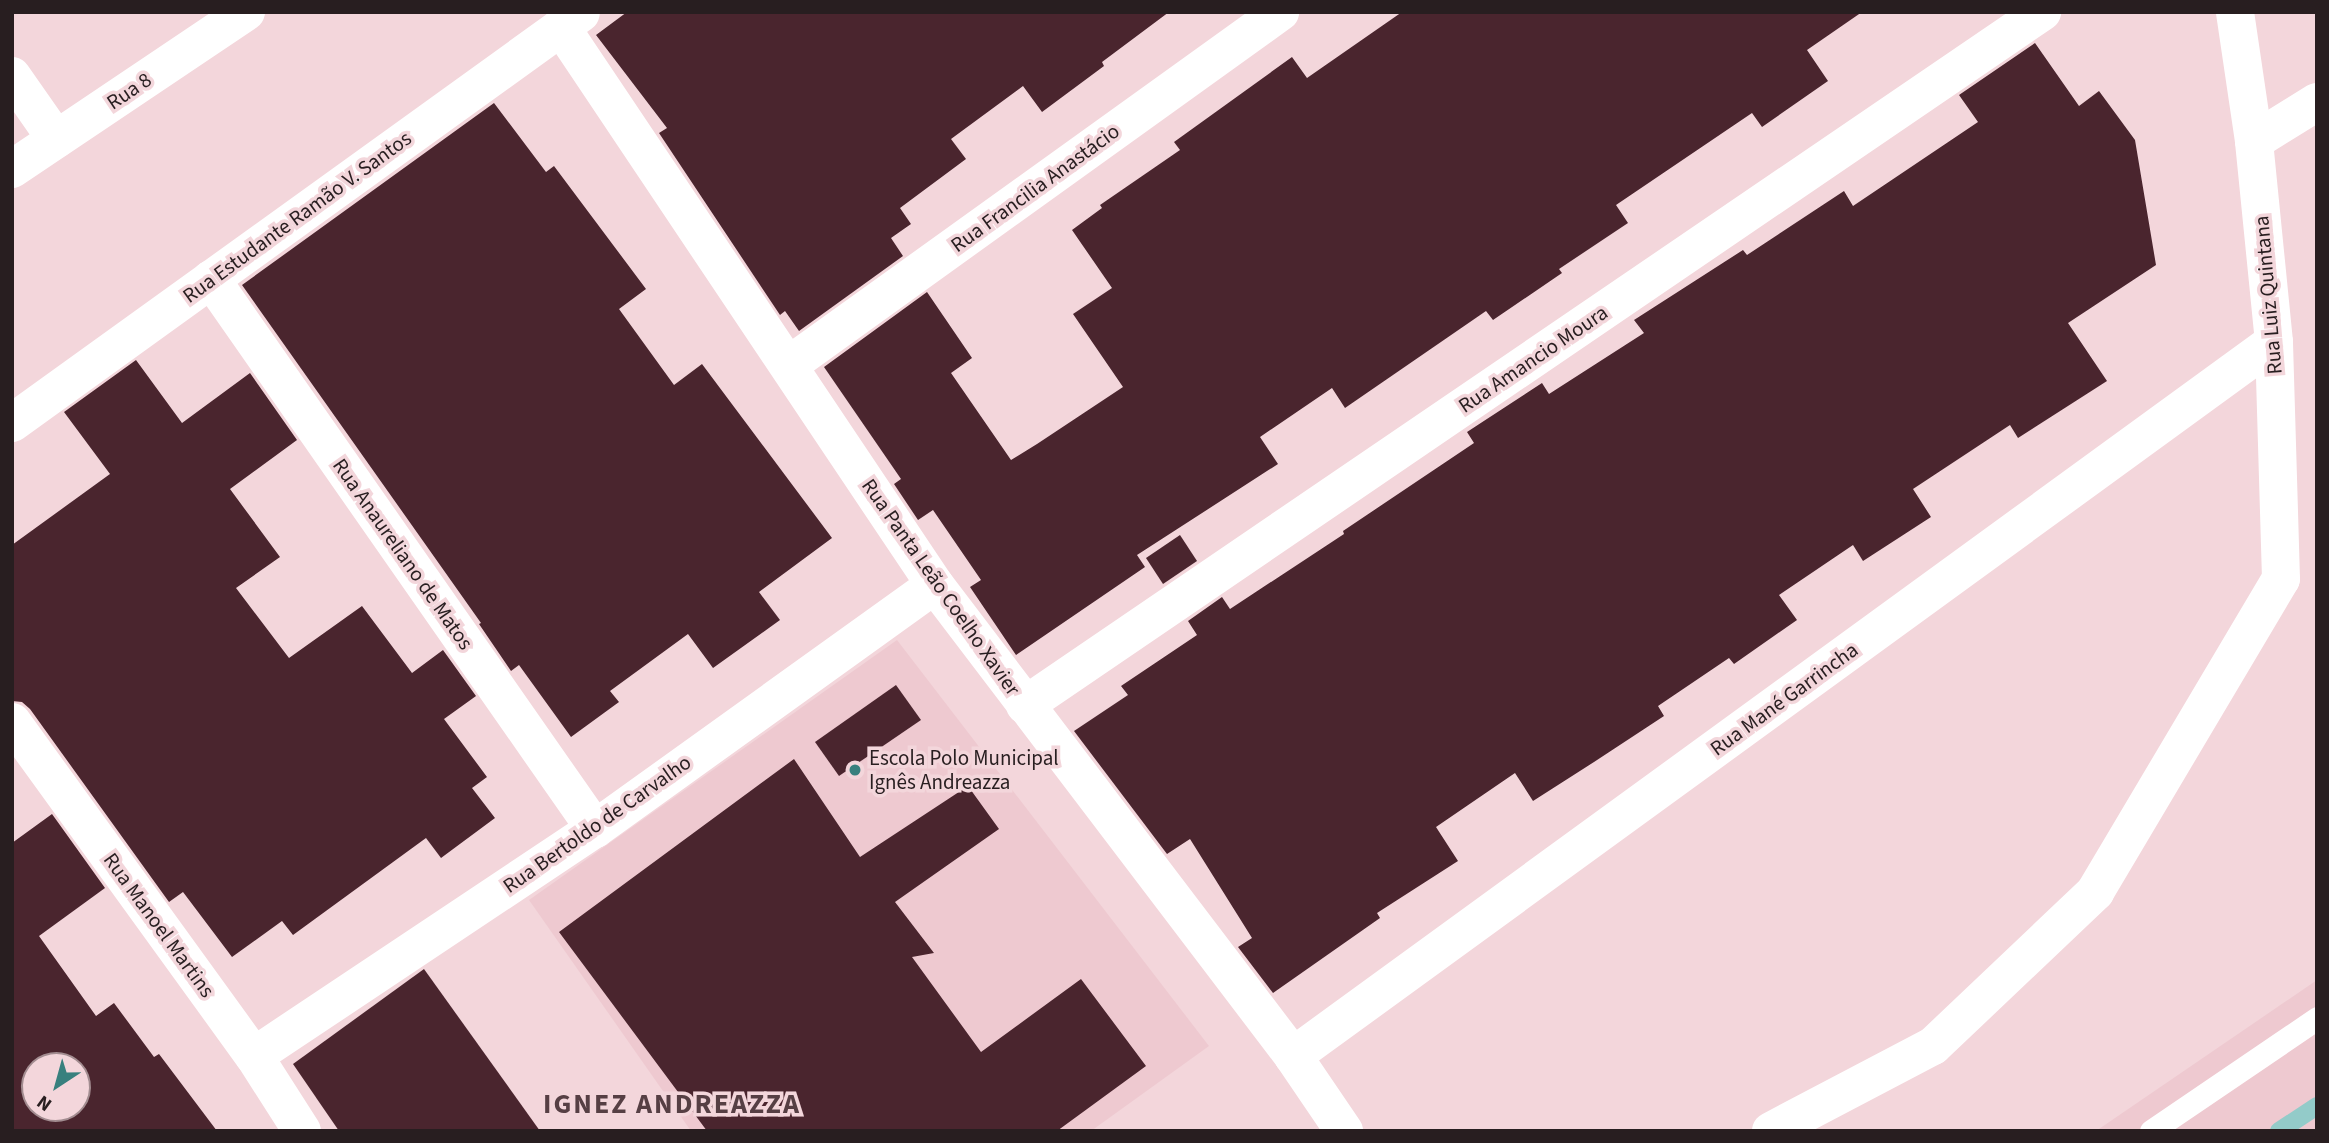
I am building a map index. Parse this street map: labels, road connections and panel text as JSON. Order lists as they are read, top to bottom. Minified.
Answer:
{"streets":{"street":["Rua 8","Rua Francilia Anastácio","Rua Estudante Ramão V. Santos","Rua Luiz Quintana","Rua Amancio Moura","Rua Anaureliano de Matos","Rua Panta Leão Coelho Xavier","Rua Mané Garrincha","Rua Bertoldo de Carvalho","Rua Manoel Martins"]},"crossings":[["Rua Francilia Anastácio","Rua Panta Leão Coelho Xavier"],["Rua Estudante Ramão V. Santos","Rua Anaureliano de Matos"],["Rua Estudante Ramão V. Santos","Rua Panta Leão Coelho Xavier"],["Rua Luiz Quintana","Rua Mané Garrincha"],["Rua Amancio Moura","Rua Panta Leão Coelho Xavier"],["Rua Anaureliano de Matos","Rua Bertoldo de Carvalho"],["Rua Panta Leão Coelho Xavier","Rua Mané Garrincha"],["Rua Panta Leão Coelho Xavier","Rua Bertoldo de Carvalho"],["Rua Bertoldo de Carvalho","Rua Manoel Martins"]],"districts":["IGNEZ ANDREAZZA"],"places":["Escola Polo Municipal Ignês Andreazza"],"north":"bottom left"}
